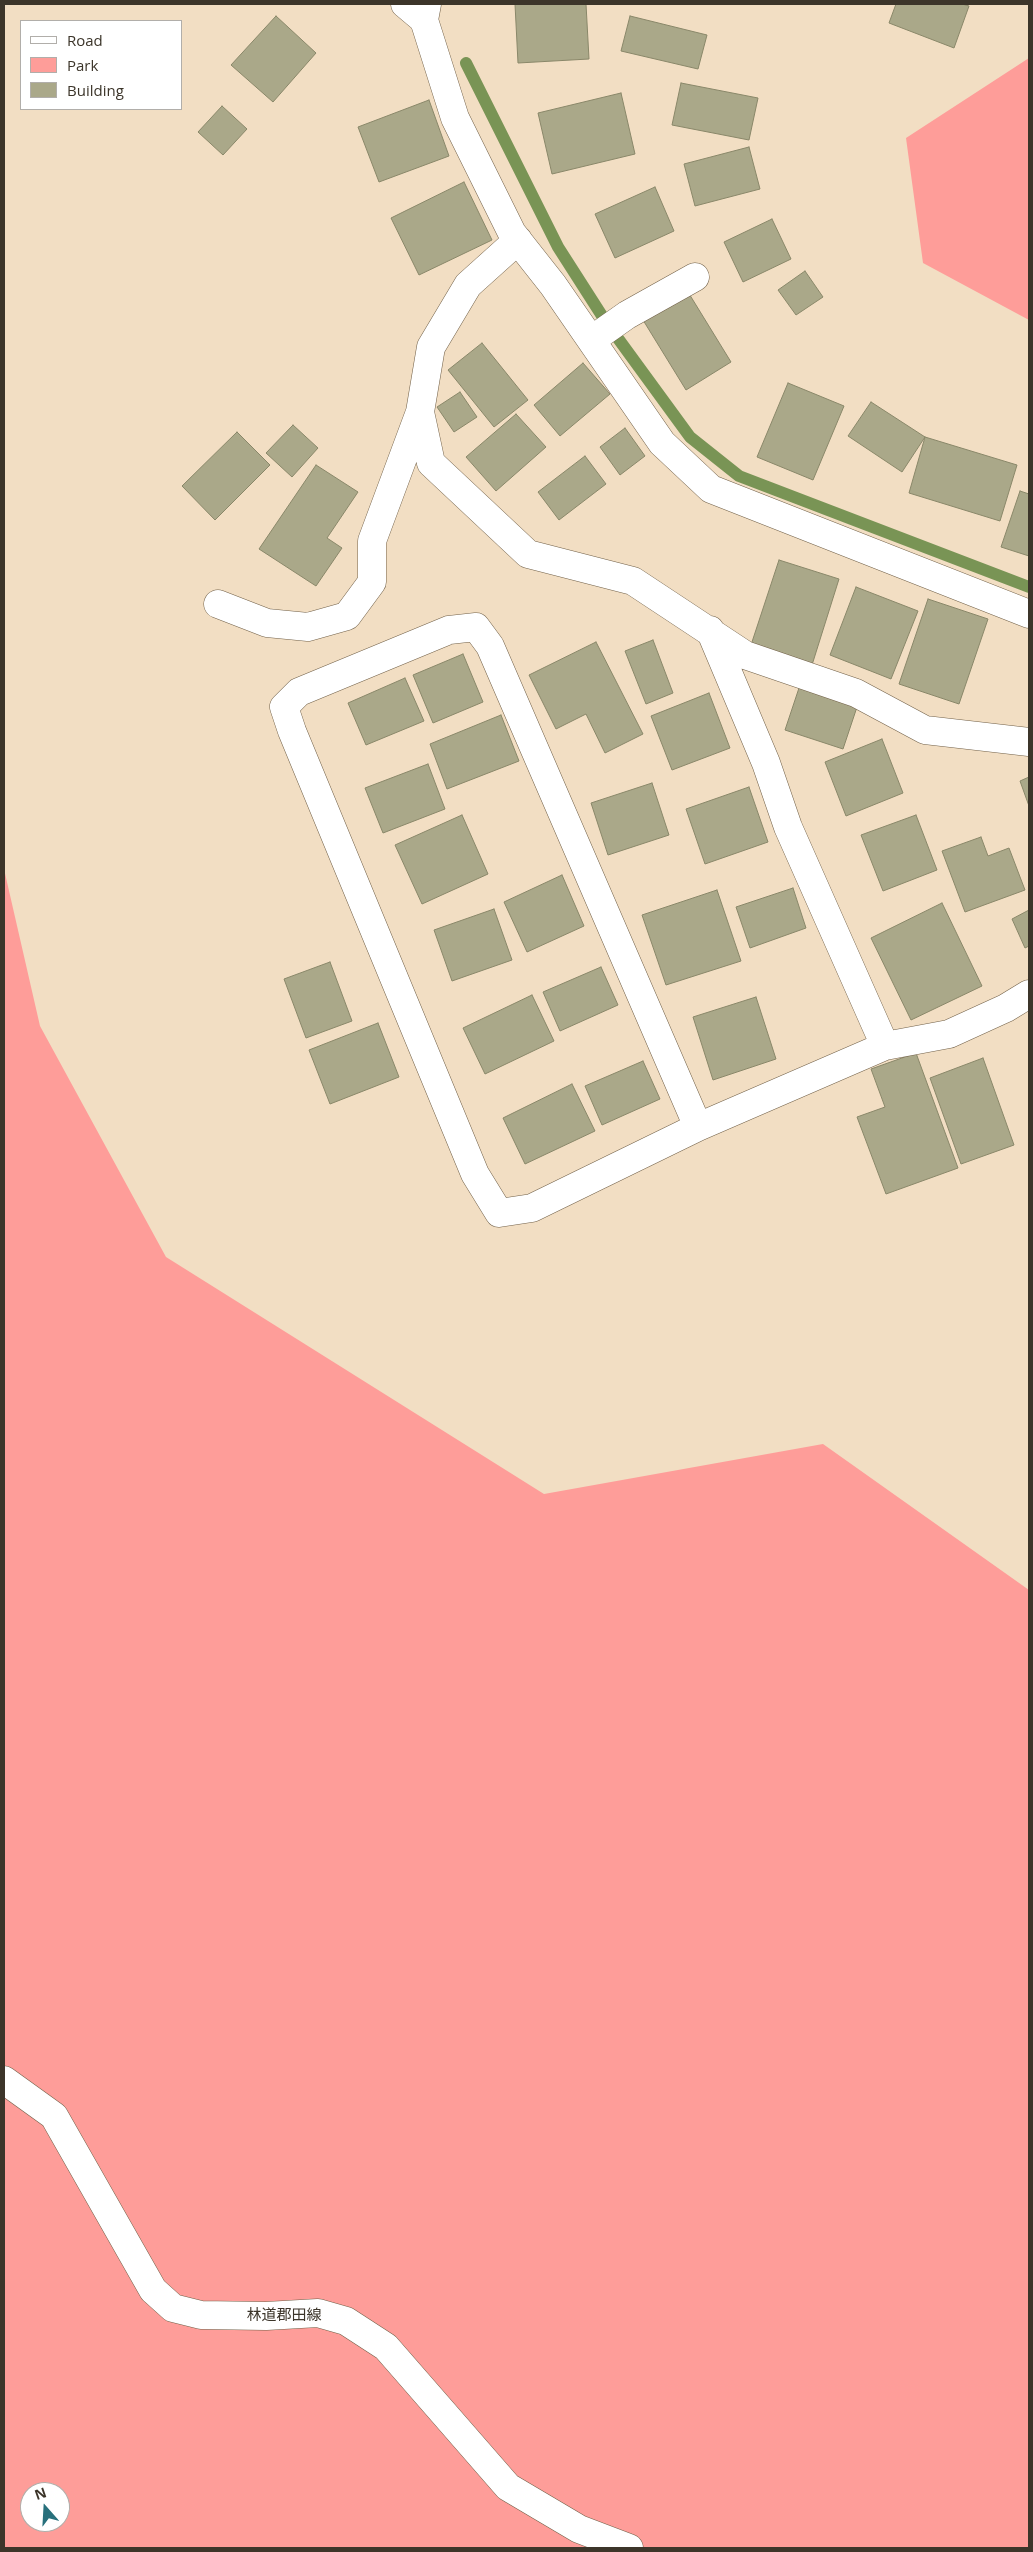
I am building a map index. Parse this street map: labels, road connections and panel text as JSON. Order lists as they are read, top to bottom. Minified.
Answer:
{"streets":{"street":["林道郡田線"]},"legend":["Road","Park","Building"],"north":"top"}
